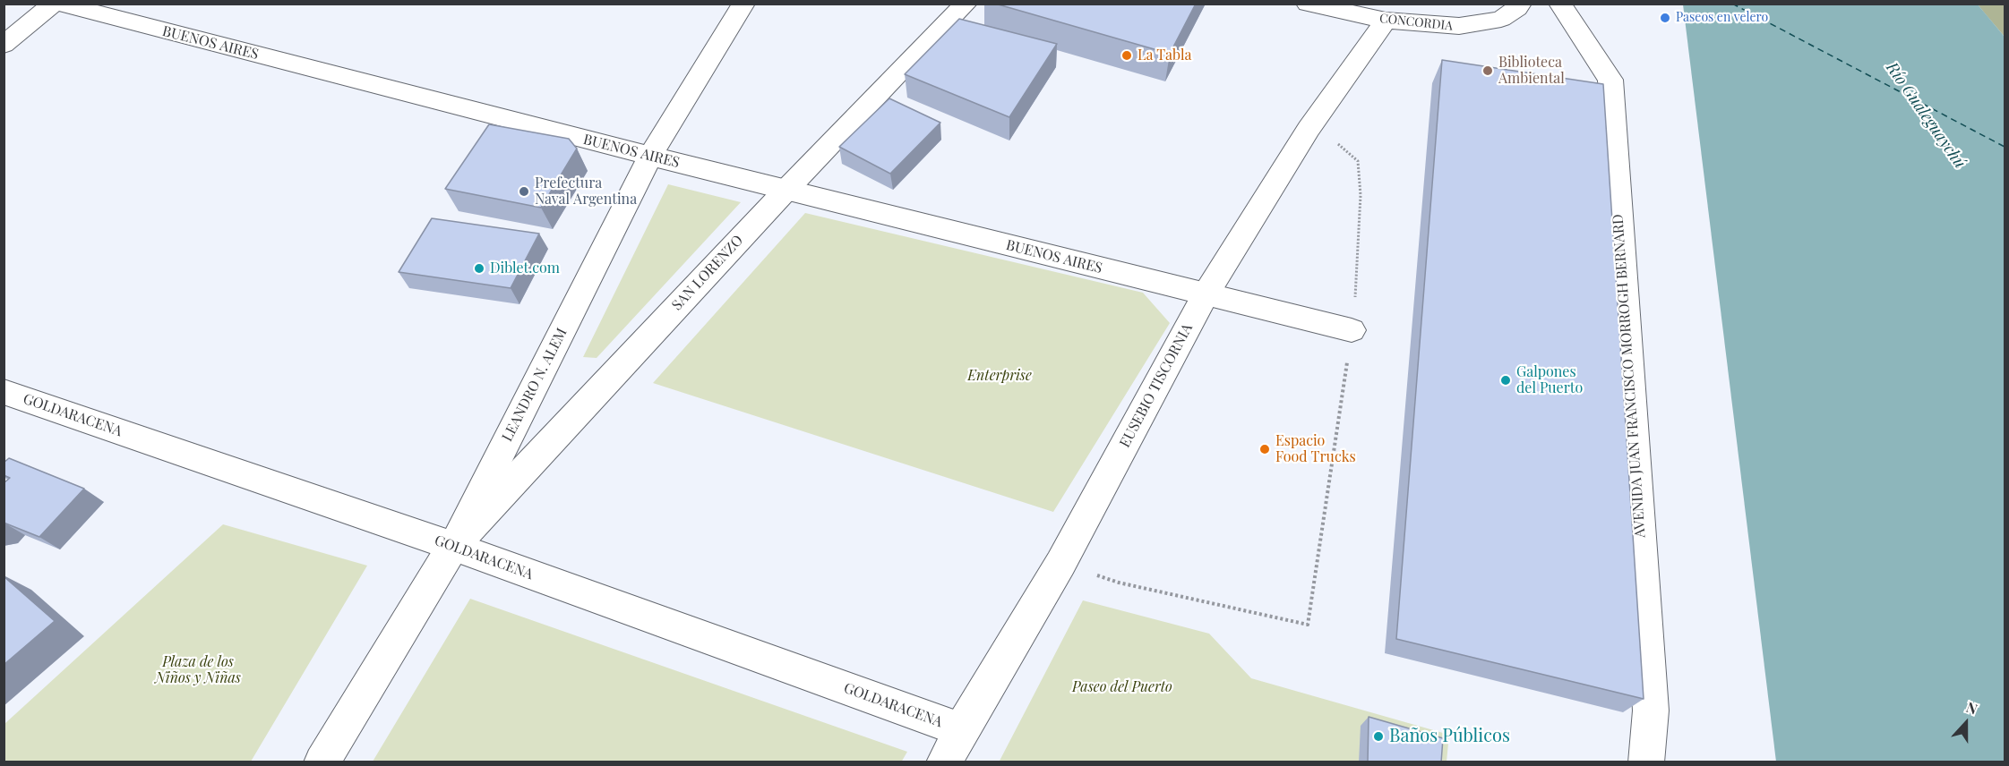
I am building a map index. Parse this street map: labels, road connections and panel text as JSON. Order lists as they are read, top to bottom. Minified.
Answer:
{"streets":{"street":["CONCORDIA","BUENOS AIRES","SAN LORENZO","AVENIDA JUAN FRANCISCO MORROGH BERNARD","LEANDRO N. ALEM","EUSEBIO TISCORNIA","GOLDARACENA"]},"crossings":[["CONCORDIA","EUSEBIO TISCORNIA"],["BUENOS AIRES","SAN LORENZO"],["BUENOS AIRES","LEANDRO N. ALEM"],["BUENOS AIRES","EUSEBIO TISCORNIA"],["SAN LORENZO","LEANDRO N. ALEM"],["SAN LORENZO","GOLDARACENA"],["LEANDRO N. ALEM","GOLDARACENA"],["EUSEBIO TISCORNIA","GOLDARACENA"]],"water":["Río Gualeguaychú"],"parks":["Enterprise","Plaza de los Niños y Niñas","Paseo del Puerto"],"places":["Paseos en velero","La Tabla","Biblioteca Ambiental","Prefectura Naval Argentina","Diblet.com","Galpones del Puerto","Espacio Food Trucks","Baños Públicos"],"north":"top"}
